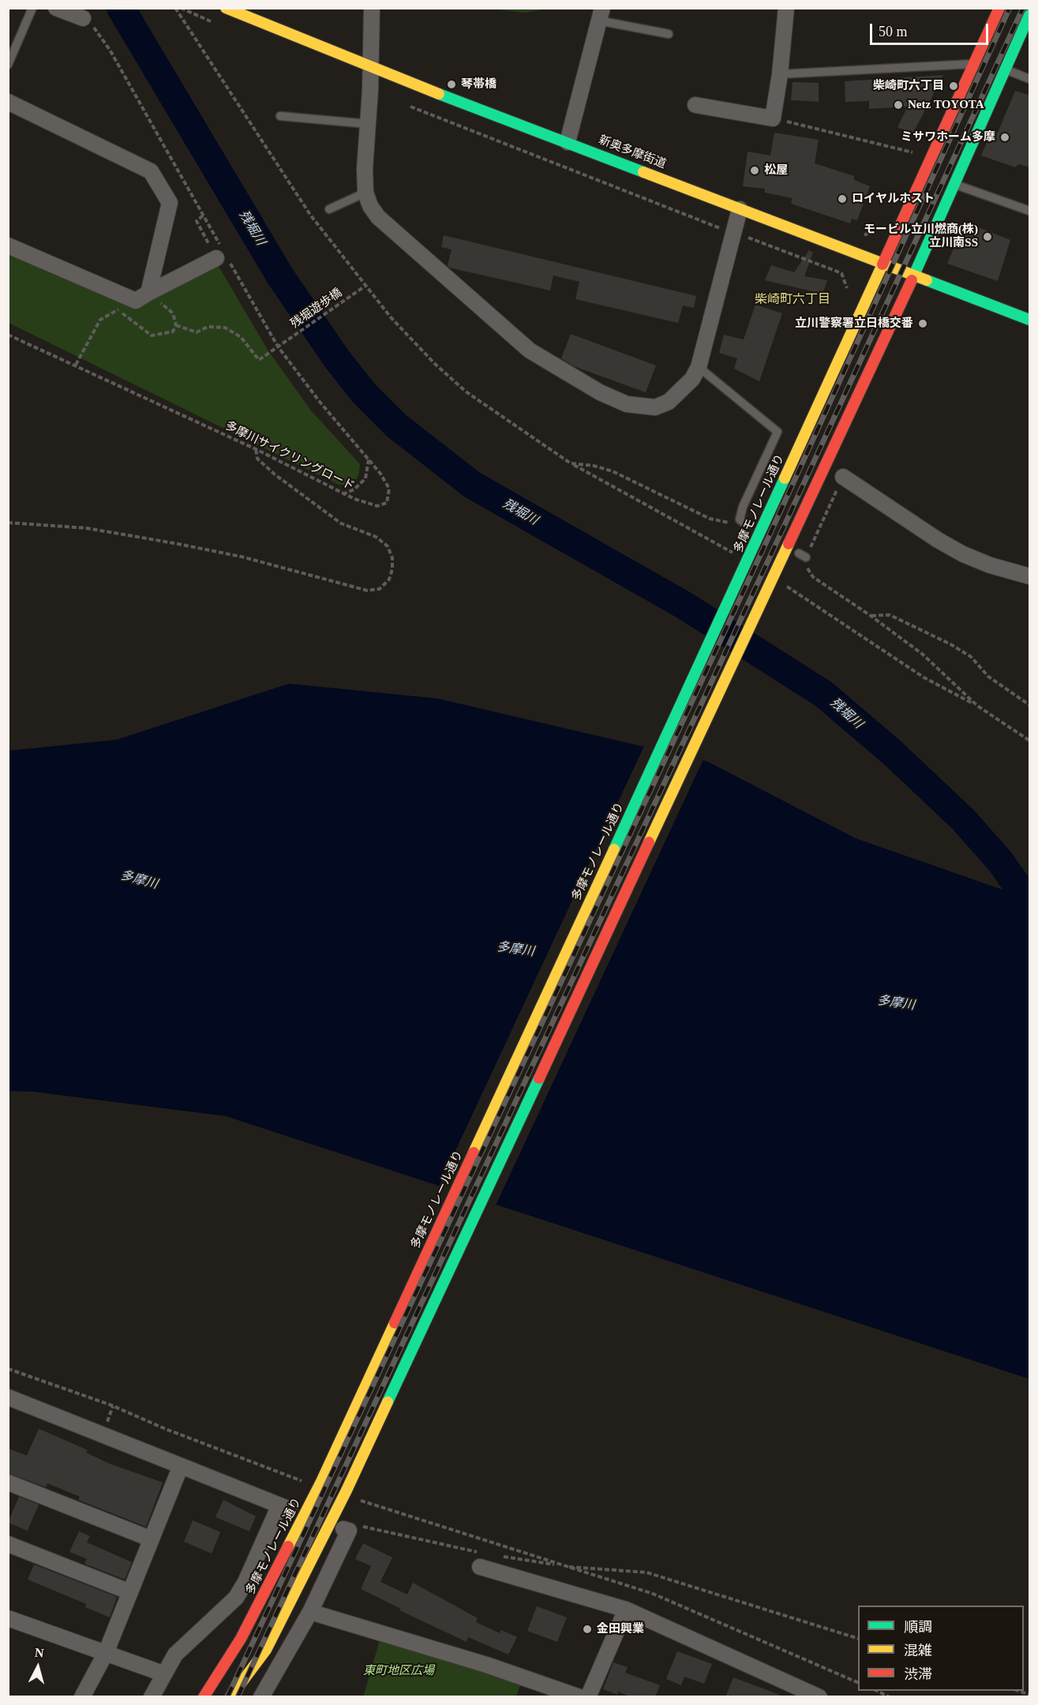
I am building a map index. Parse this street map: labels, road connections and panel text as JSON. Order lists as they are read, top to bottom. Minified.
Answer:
{"streets":{"main road":["新奥多摩街道","多摩モノレール通り"],"path":["残堀遊歩橋","多摩川サイクリングロード"]},"crossings":[["新奥多摩街道","多摩モノレール通り"],["残堀遊歩橋","多摩川サイクリングロード"]],"districts":["柴崎町六丁目"],"water":["残堀川","多摩川"],"parks":["東町地区広場"],"places":["琴帯橋","柴崎町六丁目","Netz TOYOTA","ミサワホーム多摩","松屋","ロイヤルホスト","モービル立川燃商(株) 立川南SS","立川警察署立日橋交番","金田興業"],"legend":["順調","混雑","渋滞"],"scale_bar":"50 m","north":"top"}
